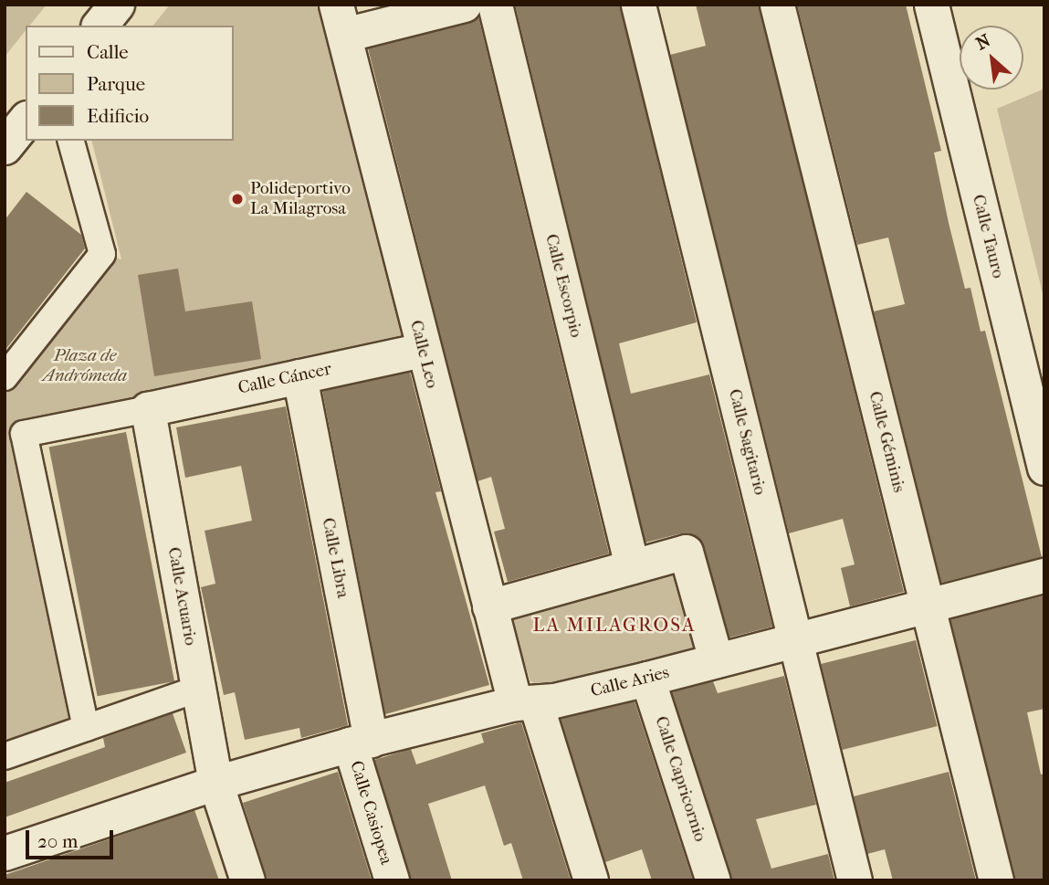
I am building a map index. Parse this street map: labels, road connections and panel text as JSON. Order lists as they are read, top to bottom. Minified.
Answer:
{"streets":{"street":["Calle Tauro","Calle Escorpio","Calle Leo","Calle Cáncer","Calle Sagitario","Calle Géminis","Calle Libra","Calle Acuario","Calle Aries","Calle Capricornio","Calle Casiopea"]},"crossings":[["Calle Leo","Calle Cáncer"],["Calle Leo","Calle Aries"],["Calle Cáncer","Calle Libra"],["Calle Cáncer","Calle Acuario"],["Calle Sagitario","Calle Aries"],["Calle Géminis","Calle Aries"],["Calle Libra","Calle Aries"],["Calle Libra","Calle Casiopea"],["Calle Acuario","Calle Aries"],["Calle Aries","Calle Capricornio"],["Calle Aries","Calle Casiopea"]],"districts":["LA MILAGROSA"],"parks":["Plaza de Andrómeda"],"places":["Polideportivo La Milagrosa"],"legend":["Calle","Parque","Edificio"],"scale_bar":"20 m","north":"top left"}
